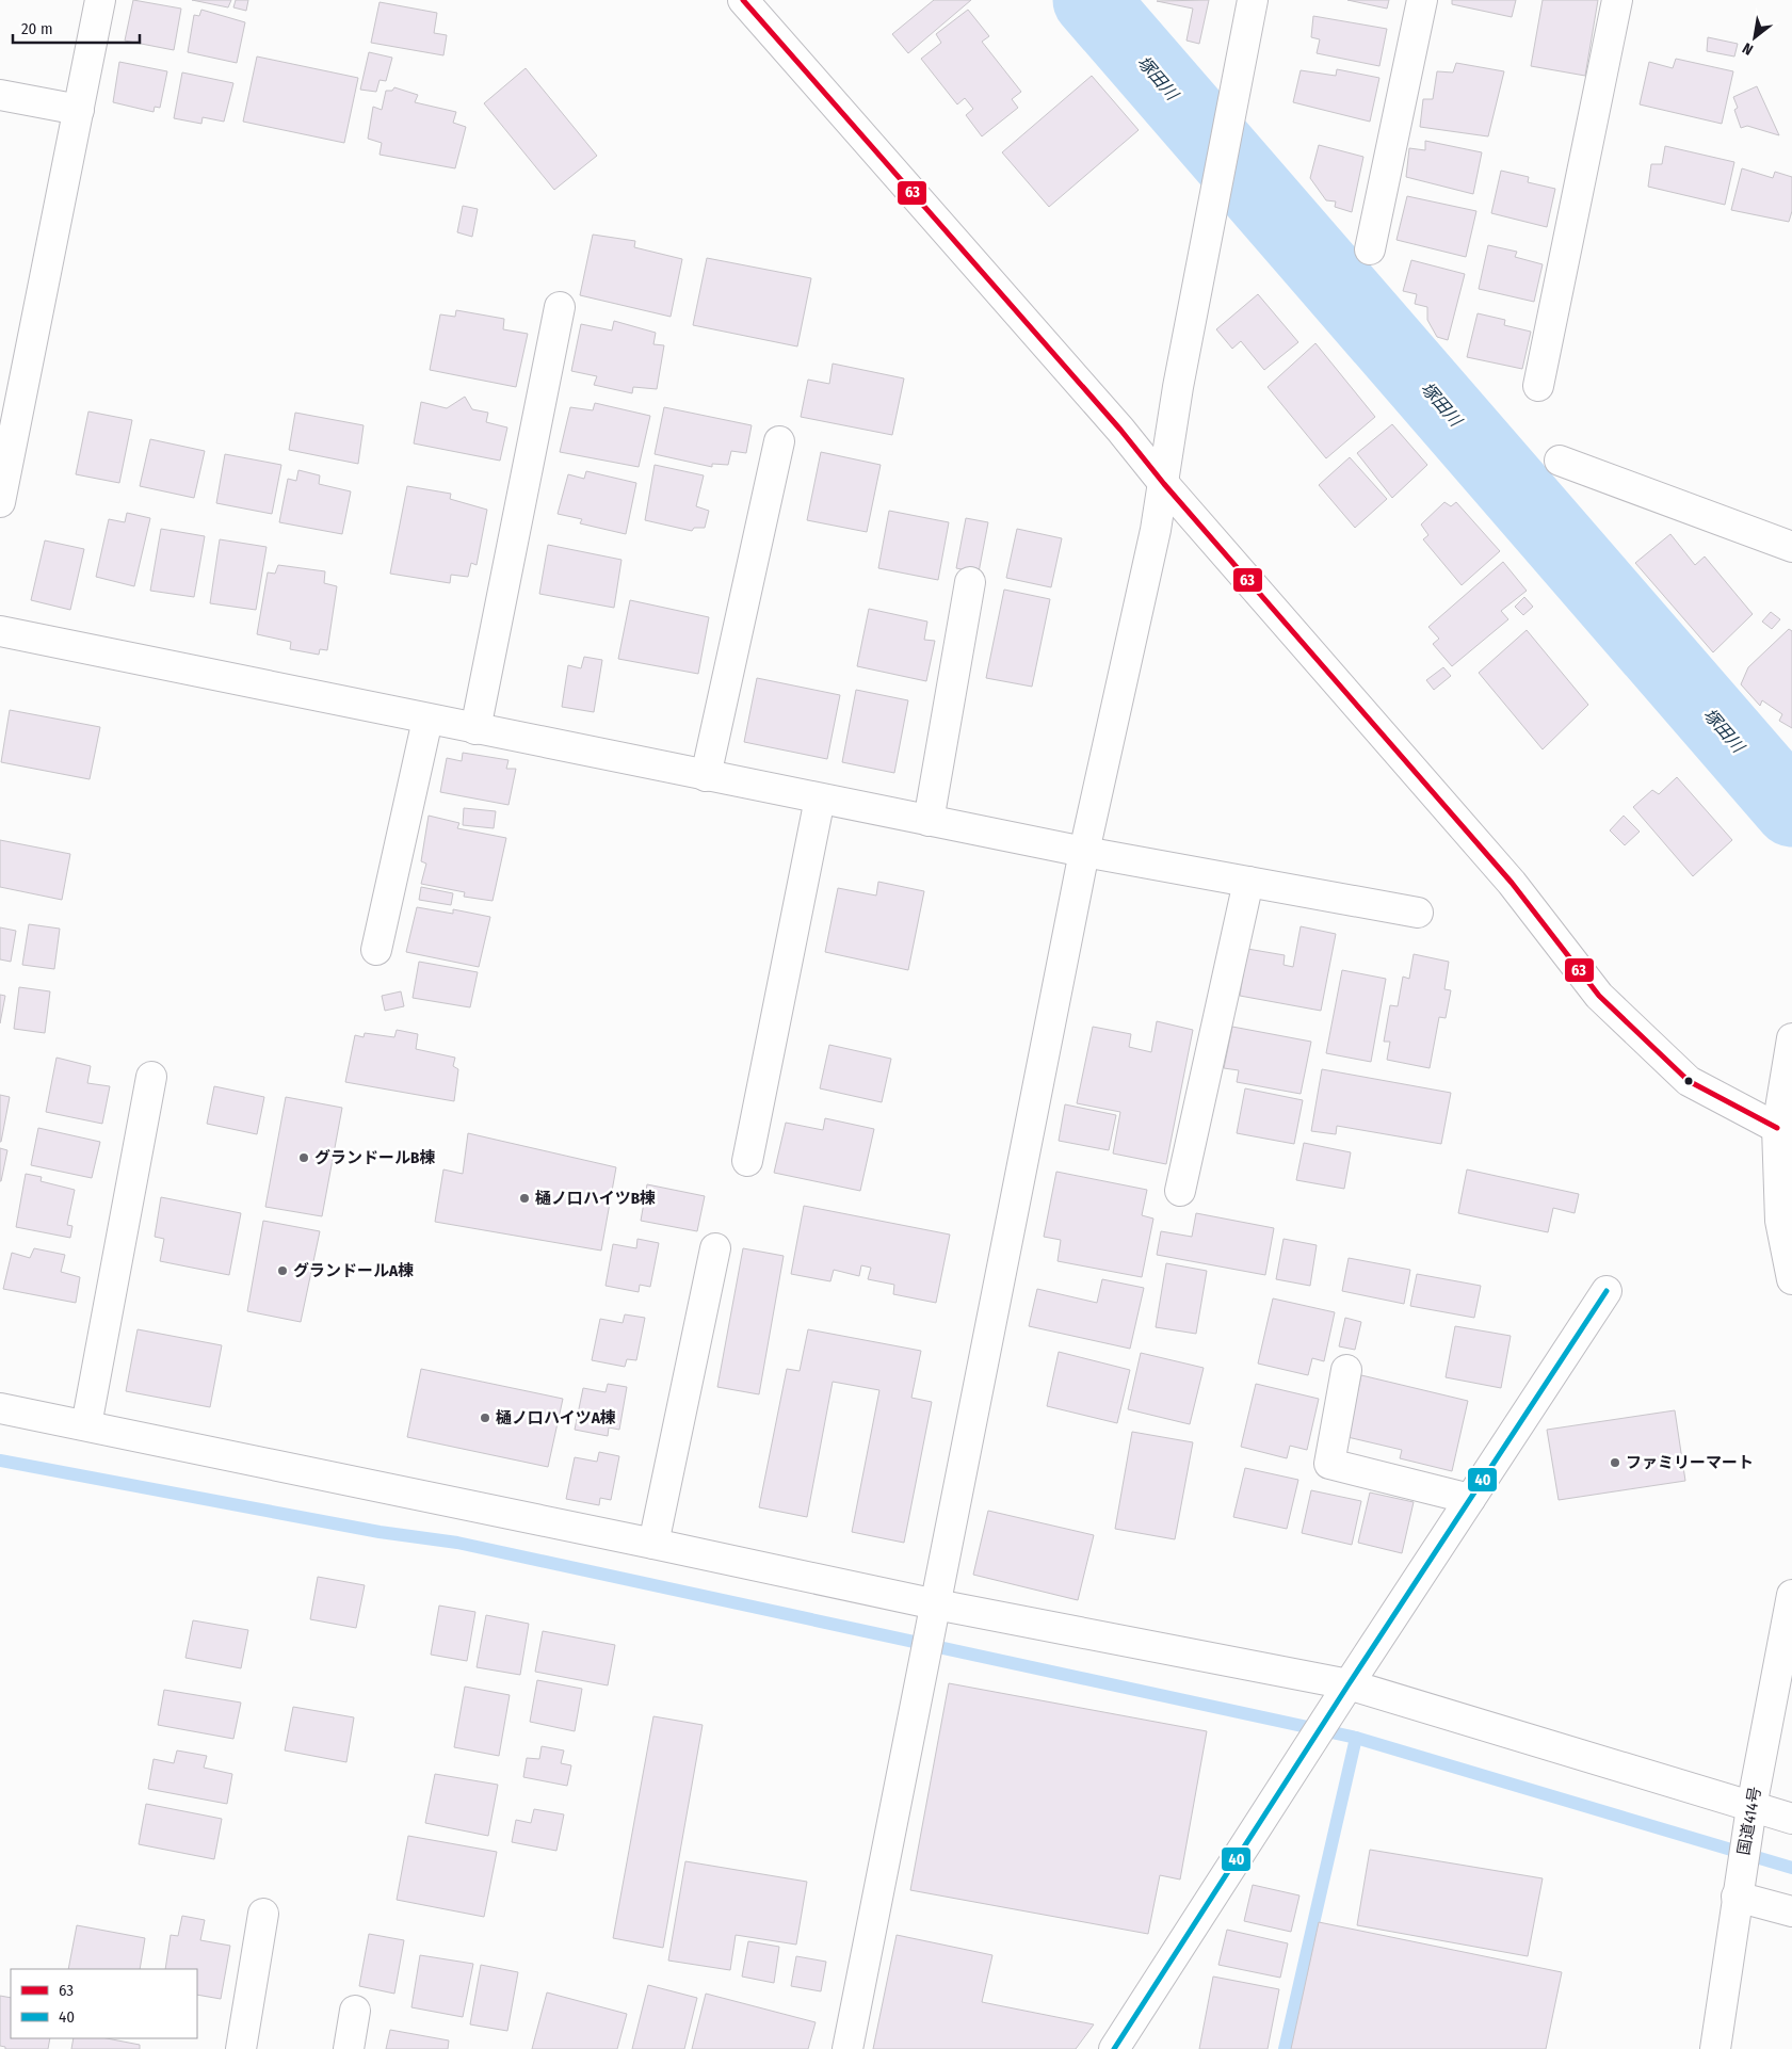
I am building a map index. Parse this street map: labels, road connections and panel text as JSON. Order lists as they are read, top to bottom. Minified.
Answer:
{"streets":{"main road":["国道414号"]},"water":["塚田川"],"places":["グランドールB棟","樋ノ口ハイツB棟","グランドールA棟","樋ノ口ハイツA棟","ファミリーマート"],"lines":["transit line 63","transit line 40"],"legend":["63","40"],"scale_bar":"20 m","north":"bottom left"}
